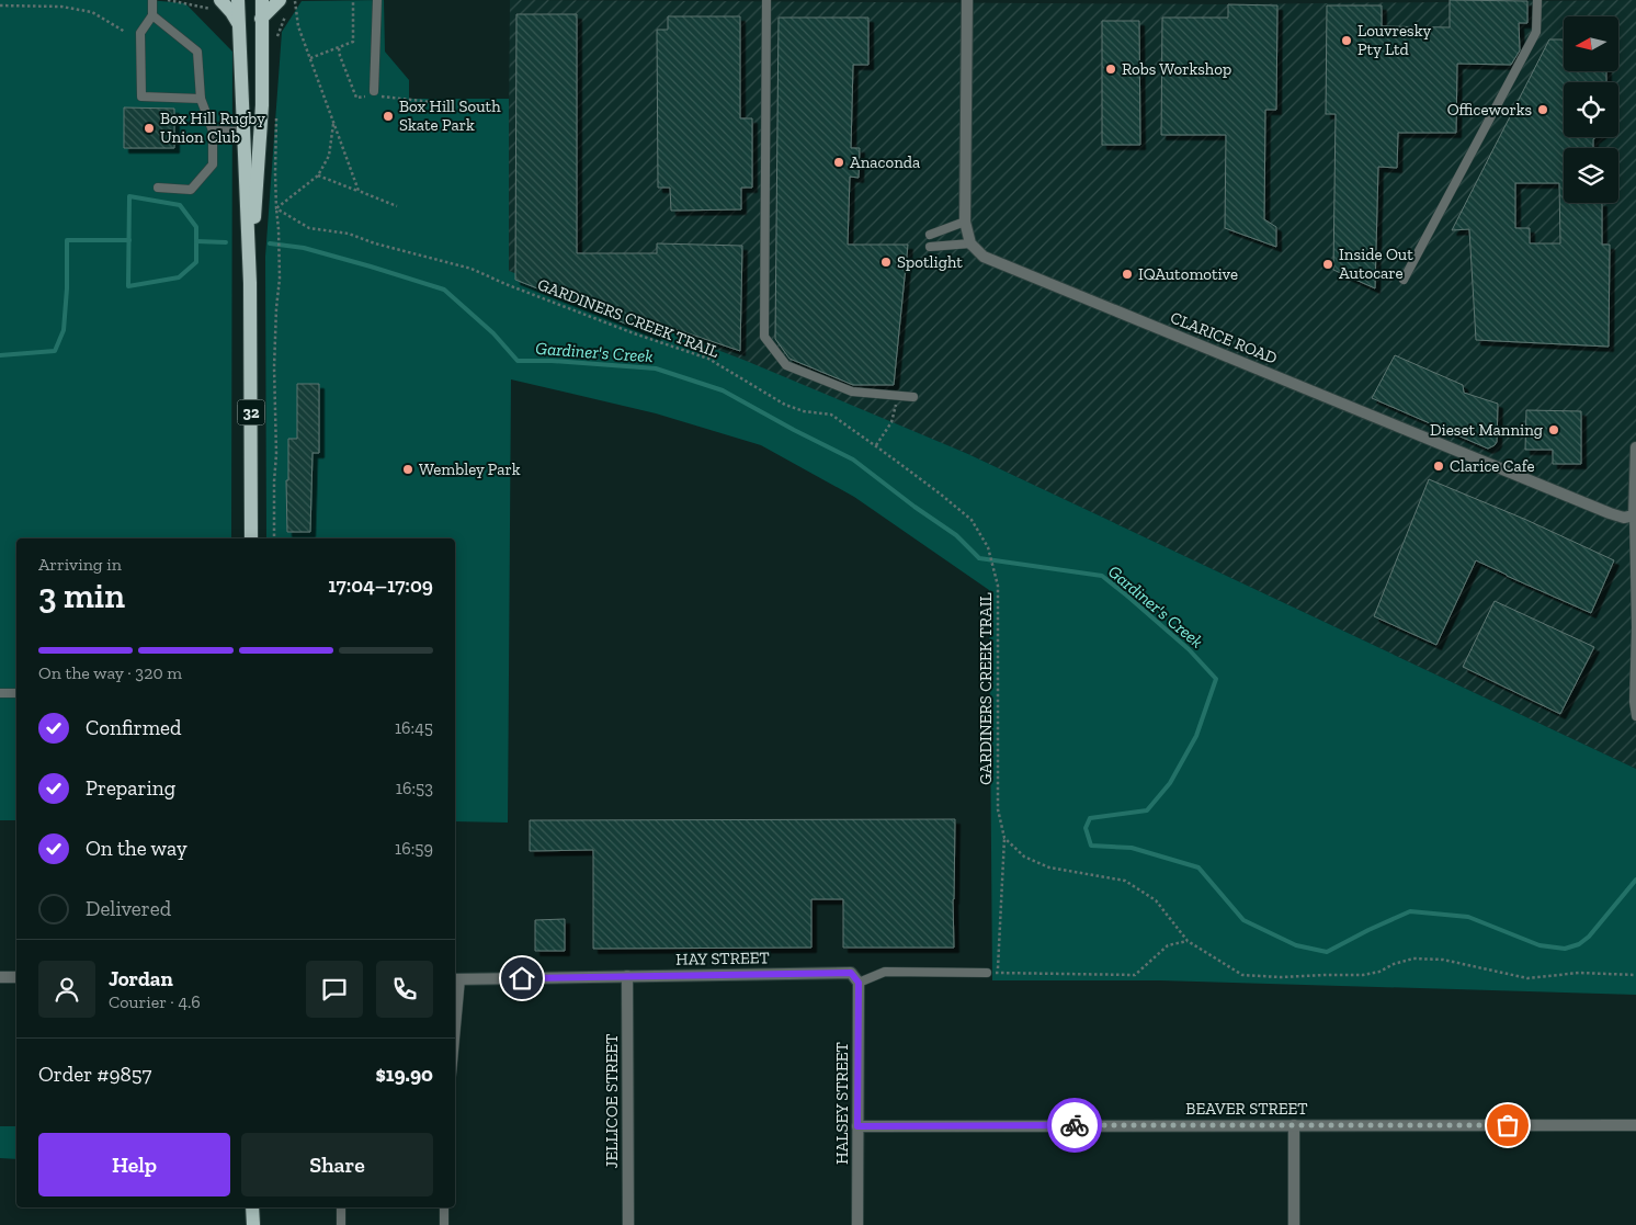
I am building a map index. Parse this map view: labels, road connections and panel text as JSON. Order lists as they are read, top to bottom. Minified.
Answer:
{"streets":{"main road":["32"],"street":["CLARICE ROAD","HAY STREET","JELLICOE STREET","HALSEY STREET","BEAVER STREET"],"path":["GARDINERS CREEK TRAIL"]},"crossings":[["HAY STREET","JELLICOE STREET"],["HAY STREET","HALSEY STREET"],["HALSEY STREET","BEAVER STREET"]],"water":["Gardiner's Creek"],"places":["Louvresky Pty Ltd","Robs Workshop","Officeworks","Box Hill South Skate Park","Box Hill Rugby Union Club","Anaconda","Spotlight","Inside Out Autocare","IQAutomotive","Dieset Manning","Clarice Cafe","Wembley Park"],"north":"left","page":{"heading":["3 min","Arriving in","17:04–17:09"],"panel":["Jordan","Courier · 4.6","Order #9857","$19.90"],"bar":"On the way · 320 m","list":[["Confirmed","16:45"],["Preparing","16:53"],["On the way","16:59"],"Delivered"],"buttons":["Help","Share"]}}
